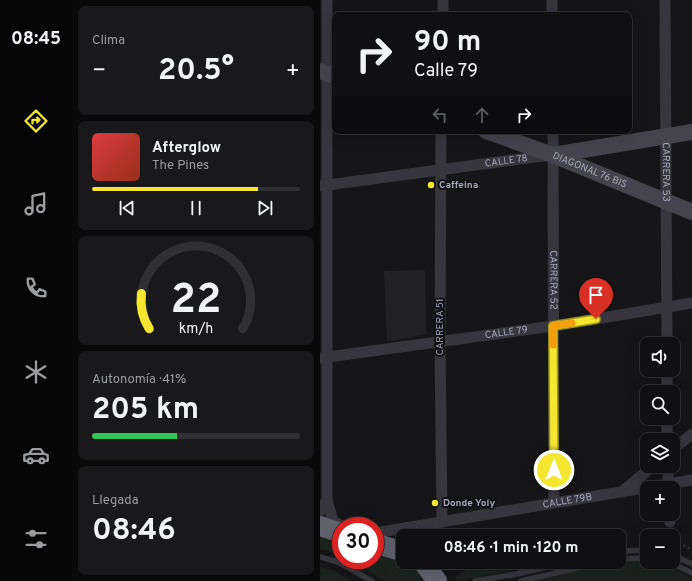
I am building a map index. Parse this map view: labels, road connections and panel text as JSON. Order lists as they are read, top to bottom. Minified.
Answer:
{"streets":{"street":["CALLE 78","DIAGONAL 76 BIS","CARRERA 53","CARRERA 52","CARRERA 51","CALLE 79","CALLE 79B"]},"crossings":[["CALLE 78","DIAGONAL 76 BIS"],["CALLE 78","CARRERA 53"],["CALLE 78","CARRERA 52"],["CALLE 78","CARRERA 51"],["DIAGONAL 76 BIS","CARRERA 53"],["DIAGONAL 76 BIS","CARRERA 52"],["CARRERA 53","CALLE 79"],["CARRERA 52","CALLE 79"],["CARRERA 52","CALLE 79B"],["CARRERA 51","CALLE 79"],["CARRERA 51","CALLE 79B"]],"places":["Caffeina","Donde Yoly"],"page":{"tabs":"08:45","tile":["Clima",["Autonomía · 41%","205 km"],["Llegada","08:46"]],"turn":["90 m","Calle 79"],"heat":["−","20.5°","+"],"song":["Afterglow","The Pines"],"map_buttons":["+","−"],"limit":"30","trip":"08:46 · 1 min · 120 m","gauge":["22","km/h"]}}
